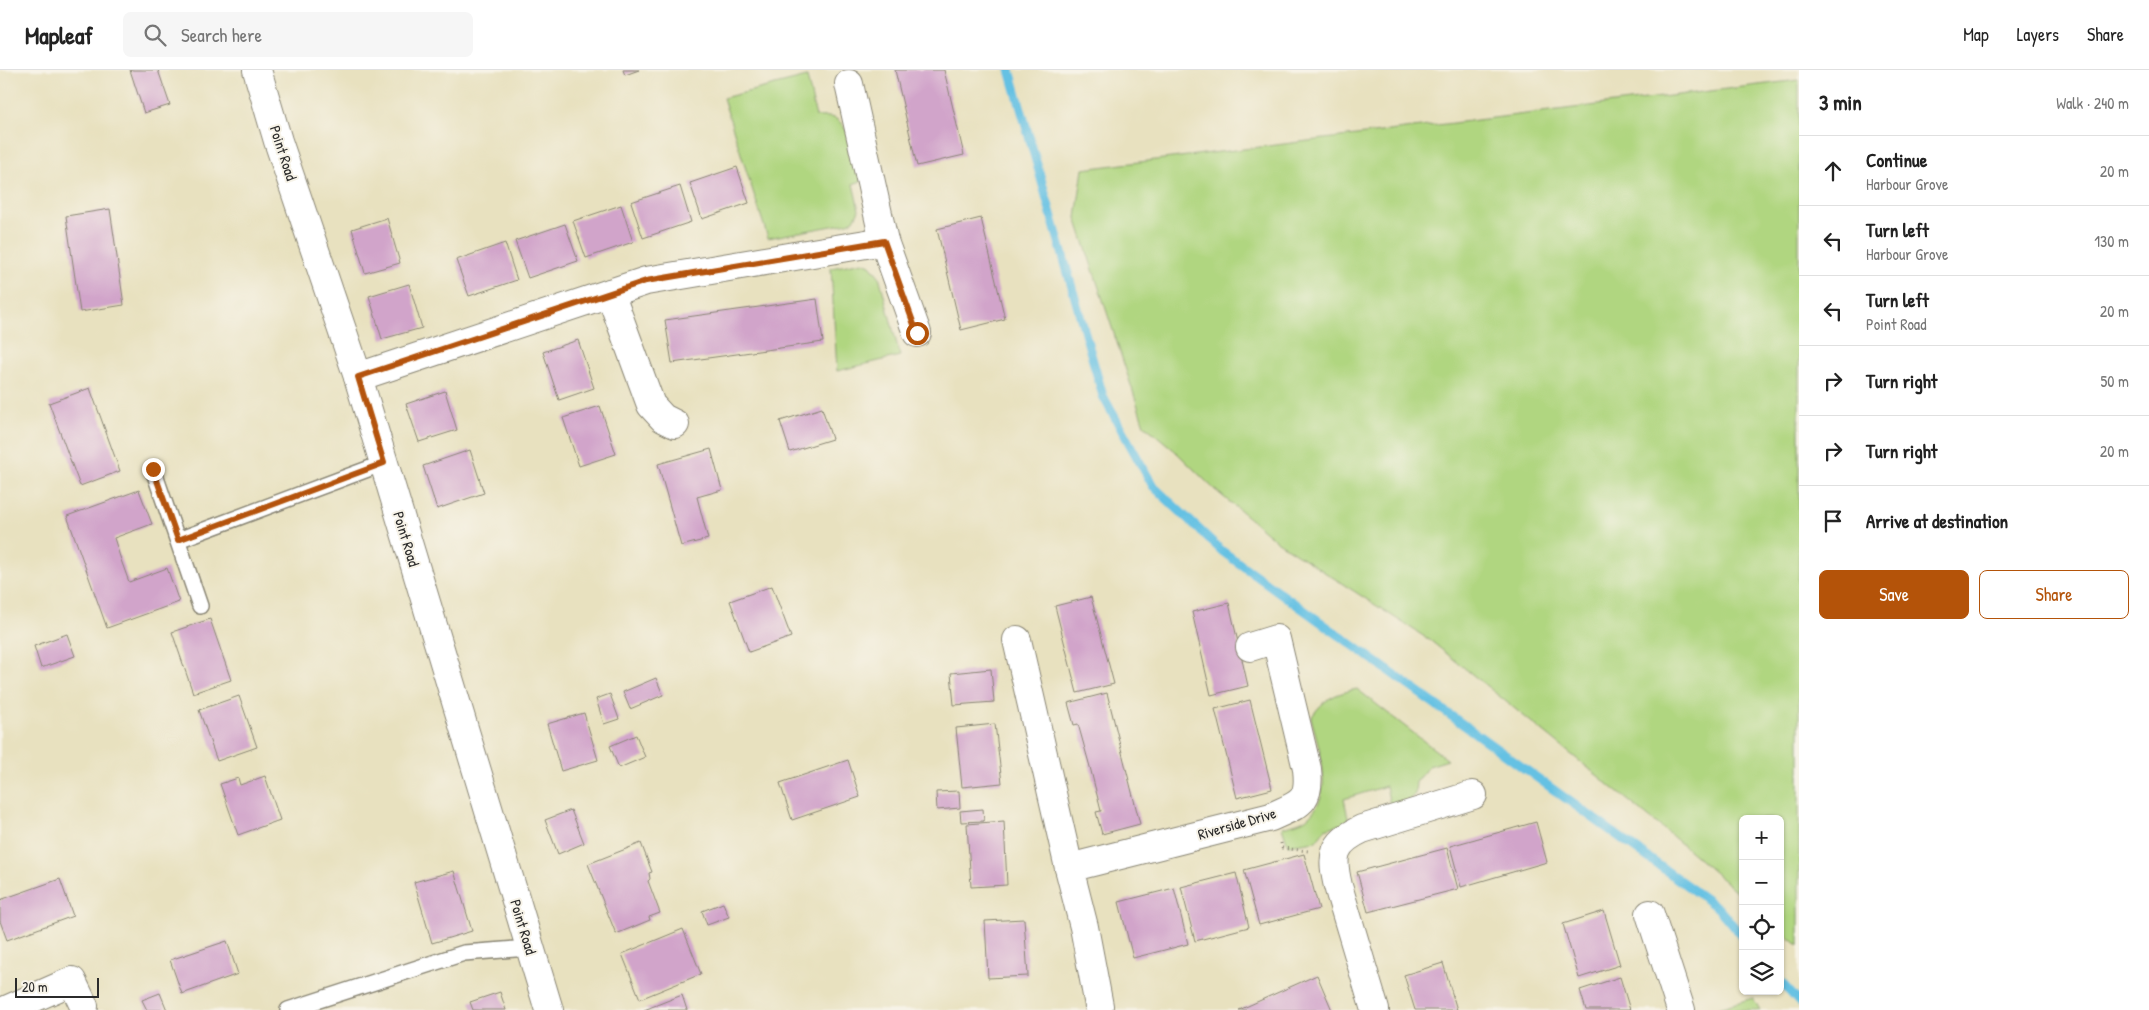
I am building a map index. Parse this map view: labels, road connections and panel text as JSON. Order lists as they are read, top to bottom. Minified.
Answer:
{"streets":{"street":["Point Road","Riverside Drive"]},"scale_bar":"20 m","page":{"header":"Mapleaf","search":"Search here","nav":["Map","Layers","Share"],"heading":["3 min","Walk · 240 m"],"list":[["Continue","Harbour Grove","20 m"],["Turn left","Harbour Grove","130 m"],["Turn left","Point Road","20 m"],["Turn right","50 m"],["Turn right","20 m"],"Arrive at destination"],"buttons":["Save","Share"],"map_buttons":["+","−"],"scale":"20 m"}}
